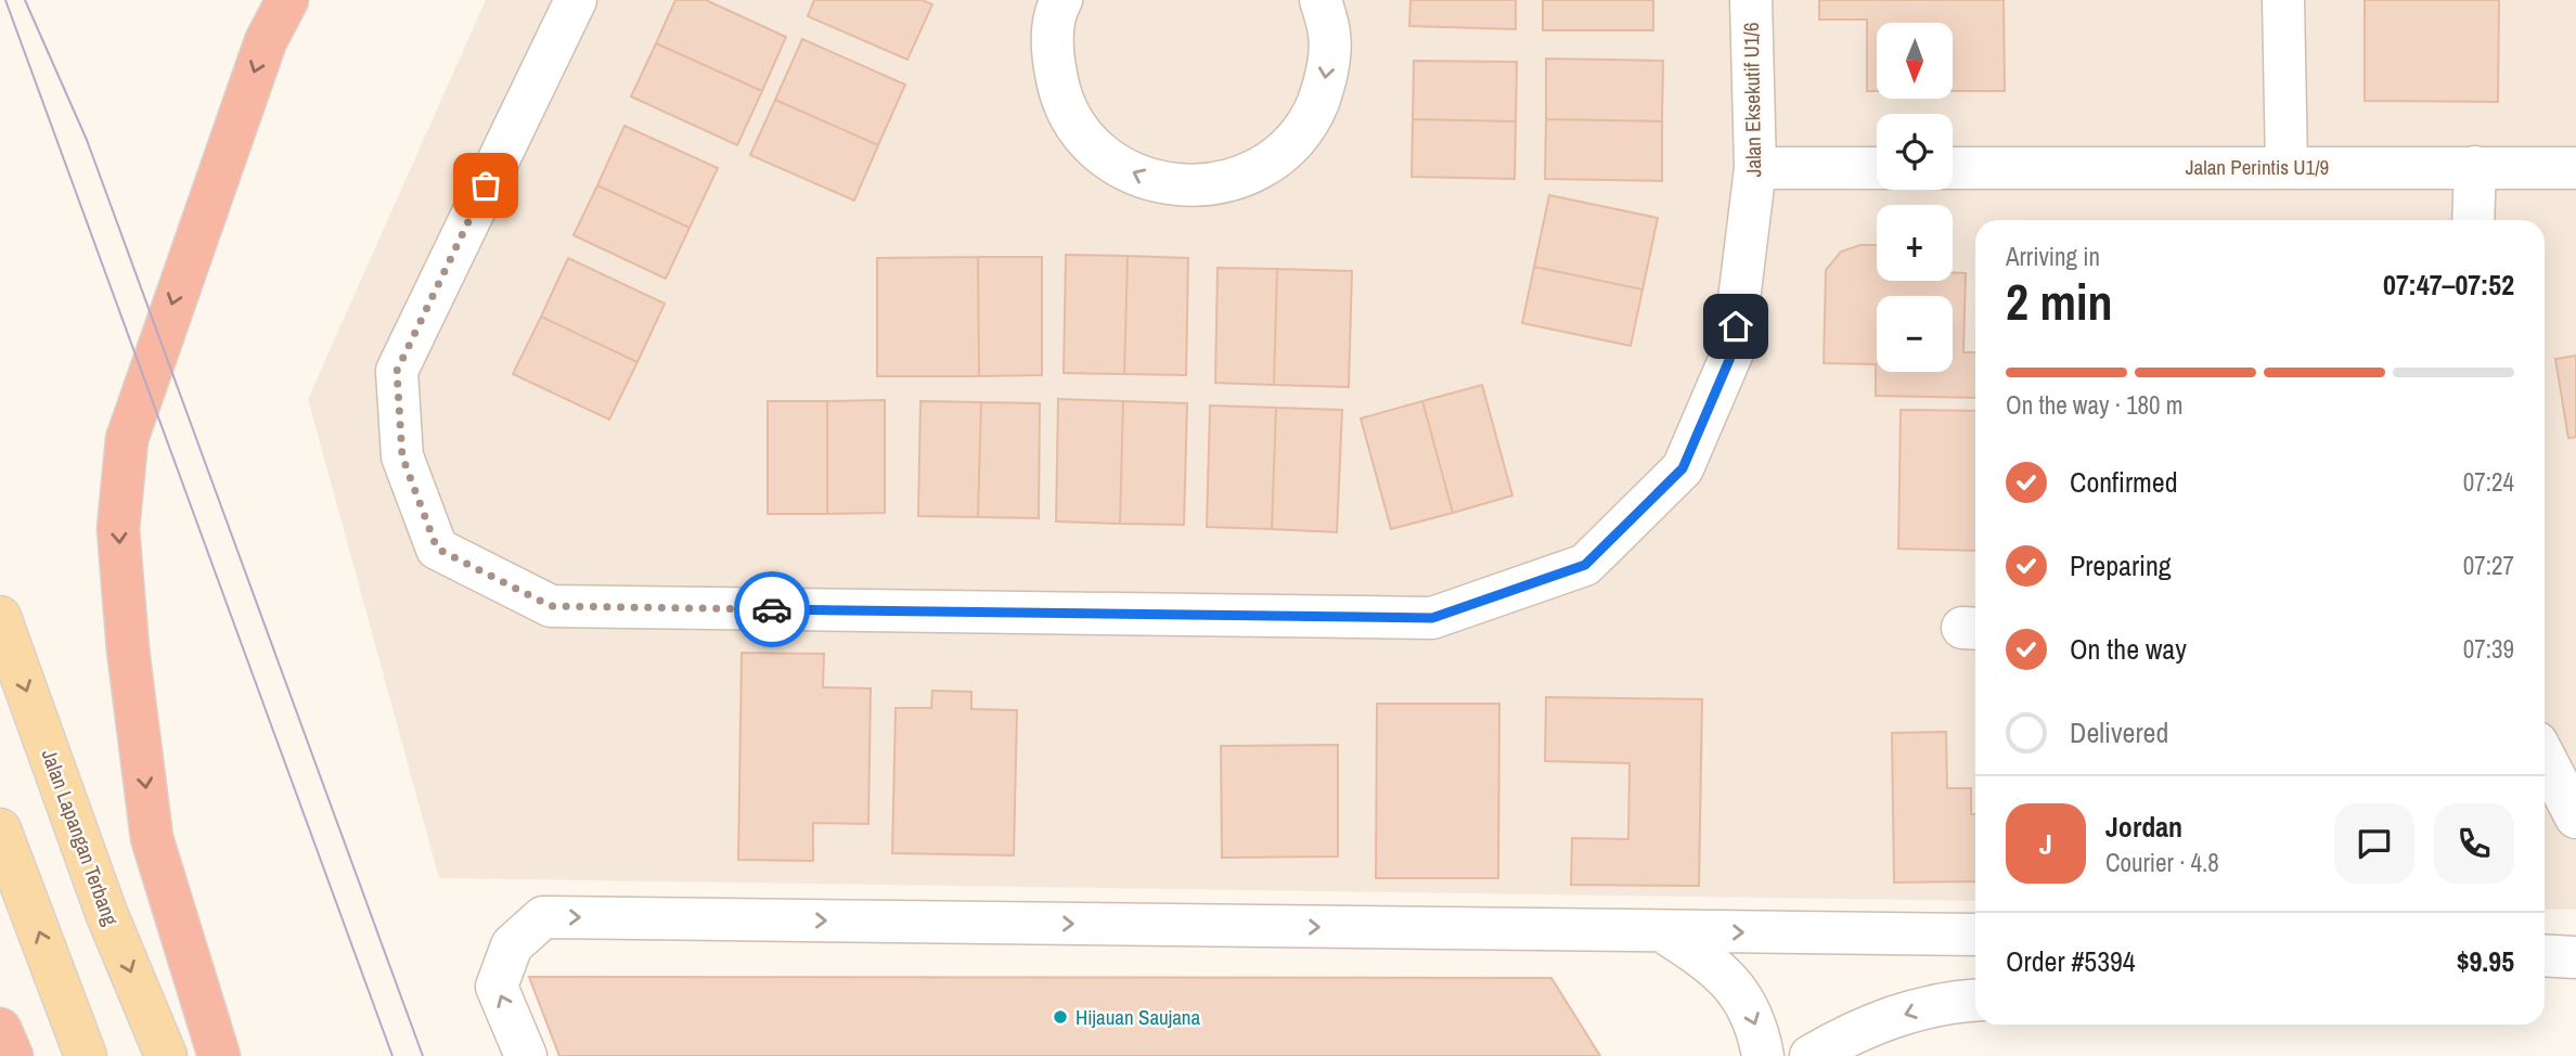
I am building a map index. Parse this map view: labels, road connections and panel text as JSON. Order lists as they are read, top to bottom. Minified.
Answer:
{"streets":{"main road":["Jalan Lapangan Terbang"],"street":["Jalan Eksekutif U1/6","Jalan Perintis U1/9"]},"places":["Hijauan Saujana"],"north":"bottom","page":{"map_buttons":["+","−"],"heading":["2 min","Arriving in","07:47–07:52"],"panel":["Jordan","Courier · 4.8","Order #5394","$9.95"],"bar":"On the way · 180 m","list":[["Confirmed","07:24"],["Preparing","07:27"],["On the way","07:39"],"Delivered"],"round":"J"}}
